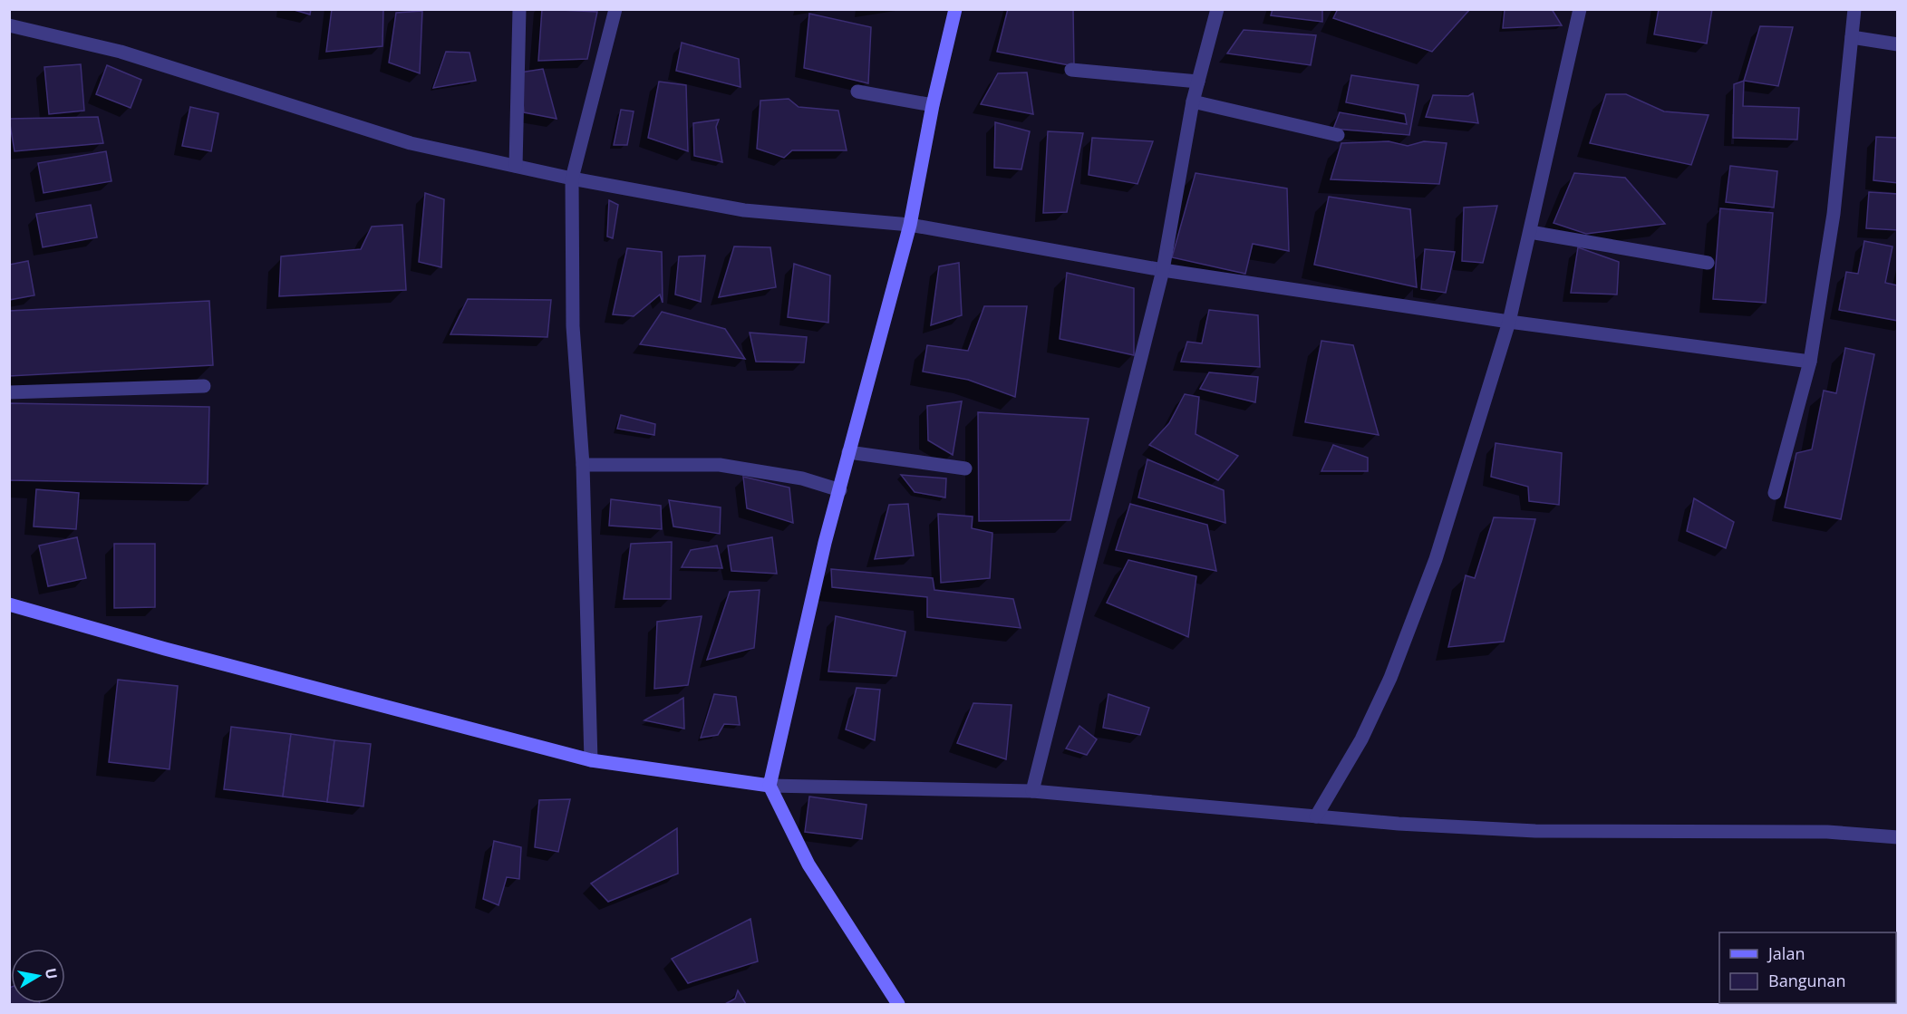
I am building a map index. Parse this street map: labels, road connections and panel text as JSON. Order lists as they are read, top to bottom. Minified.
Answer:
{"legend":["Jalan","Bangunan"],"north":"right"}
